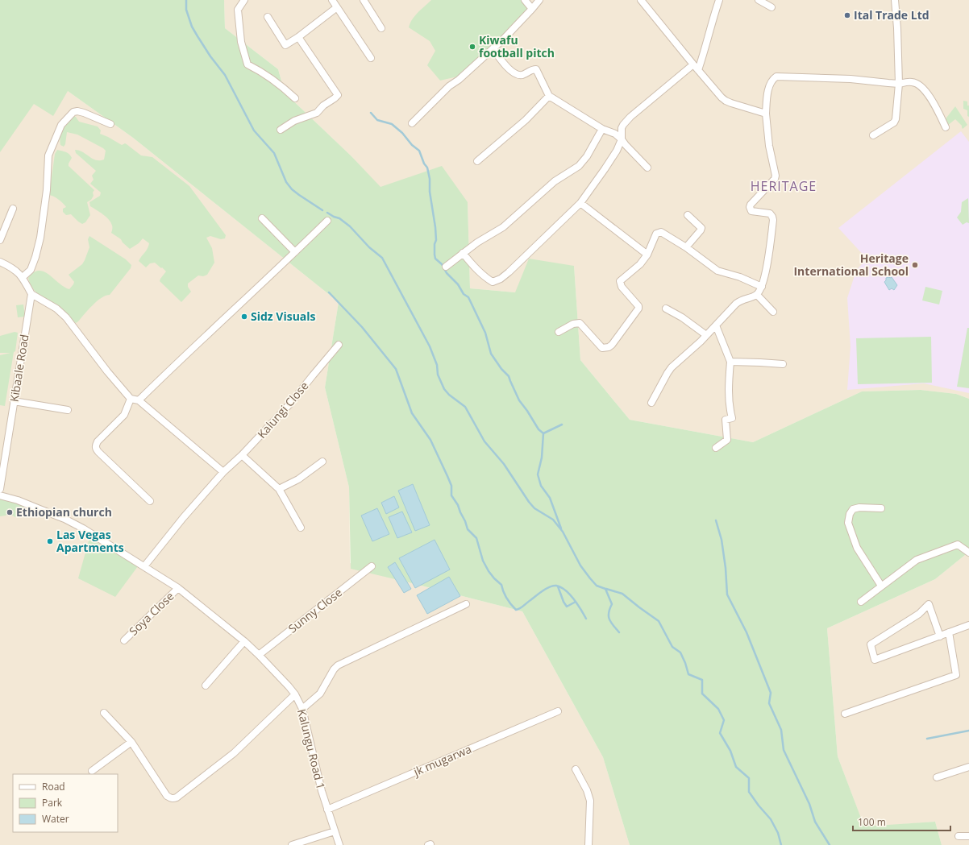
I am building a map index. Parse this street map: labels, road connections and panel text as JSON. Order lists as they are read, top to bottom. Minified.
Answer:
{"streets":{"street":["Kibaale Road","Kalungi Close","Sunny Close","Soya Close","Kalungu Road 1","jk mugarwa"]},"crossings":[["Kalungi Close","Kalungu Road 1"],["Sunny Close","Kalungu Road 1"],["Soya Close","Kalungu Road 1"],["Kalungu Road 1","jk mugarwa"]],"districts":["HERITAGE"],"places":["Ital Trade Ltd","Kiwafu football pitch","Heritage International School","Sidz Visuals","Ethiopian church","Las Vegas Apartments"],"legend":["Road","Park","Water"],"scale_bar":"100 m"}
